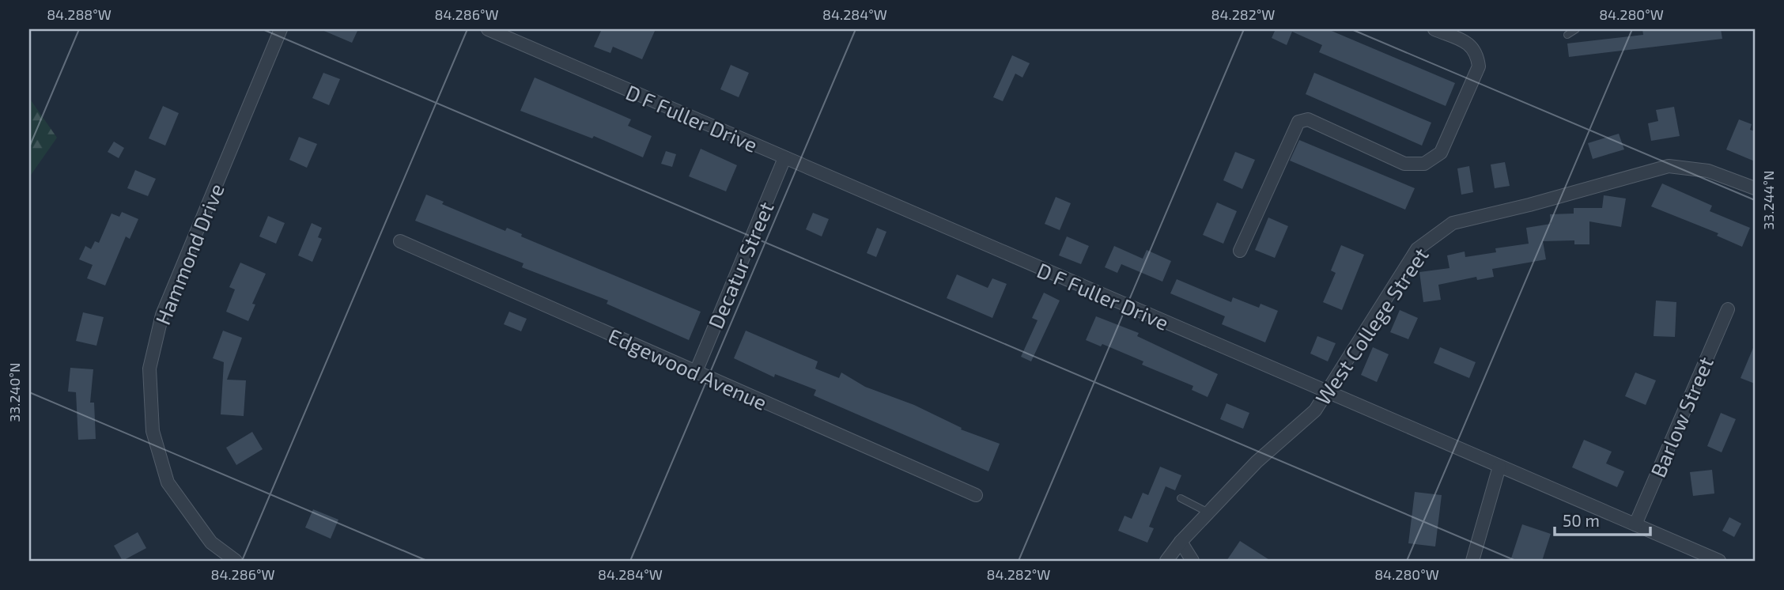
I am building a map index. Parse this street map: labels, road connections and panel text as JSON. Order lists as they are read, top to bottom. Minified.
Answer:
{"streets":{"street":["D F Fuller Drive","Hammond Drive","Decatur Street","West College Street","Edgewood Avenue","Barlow Street"]},"crossings":[["D F Fuller Drive","Decatur Street"],["D F Fuller Drive","West College Street"],["D F Fuller Drive","Barlow Street"],["Decatur Street","Edgewood Avenue"]],"scale_bar":"50 m","coordinates":["84.288°W","84.286°W","84.284°W","84.282°W","84.280°W","33.244°N","33.240°N"]}
